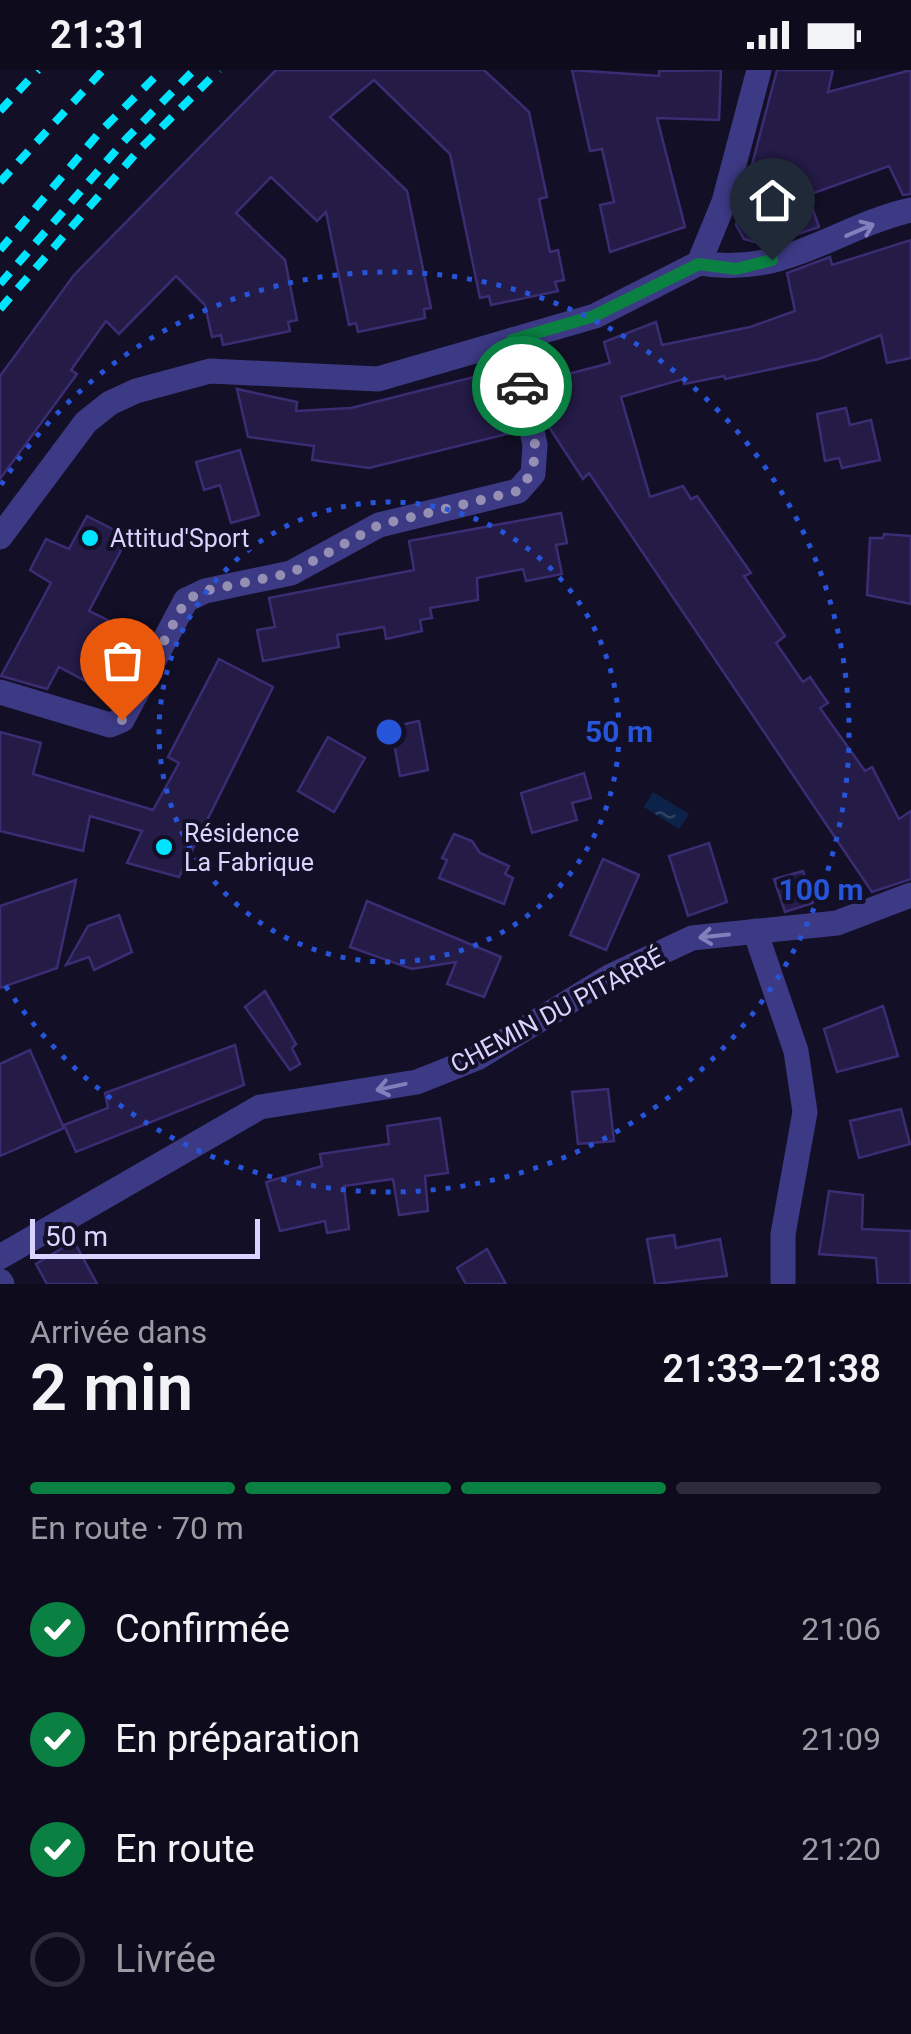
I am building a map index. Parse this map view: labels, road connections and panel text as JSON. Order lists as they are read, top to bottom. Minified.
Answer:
{"streets":{"street":["CHEMIN DU PITARRÉ"]},"one_way":["CHEMIN DU PITARRÉ"],"places":["Attitud'Sport","Résidence La Fabrique"],"scale_bar":"50 m","page":{"status":"21:31","scale":"50 m","heading":["2 min","Arrivée dans","21:33–21:38"],"bar":"En route · 70 m","list":[["Confirmée","21:06"],["En préparation","21:09"],["En route","21:20"],"Livrée"]},"rings":["50 m","100 m"]}
